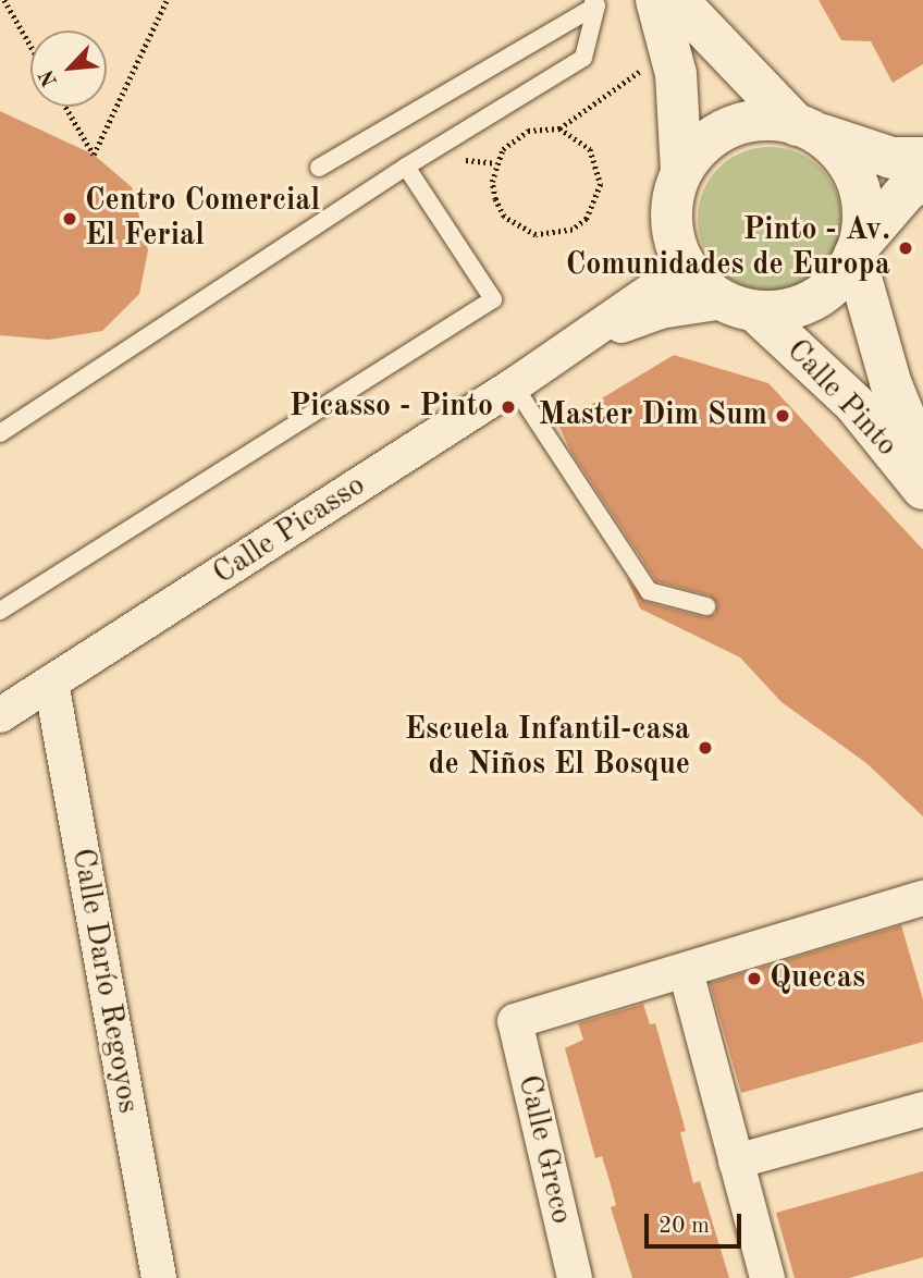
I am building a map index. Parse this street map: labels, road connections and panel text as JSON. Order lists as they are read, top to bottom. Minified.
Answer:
{"streets":{"main road":["Calle Pinto"],"street":["Calle Picasso","Calle Darío Regoyos","Calle Greco"]},"crossings":[["Calle Pinto","Calle Picasso"],["Calle Picasso","Calle Darío Regoyos"]],"places":["Centro Comercial El Ferial","Pinto - Av. Comunidades de Europa","Picasso - Pinto","Master Dim Sum","Escuela Infantil-casa de Niños El Bosque","Quecas"],"scale_bar":"20 m","north":"bottom left"}
